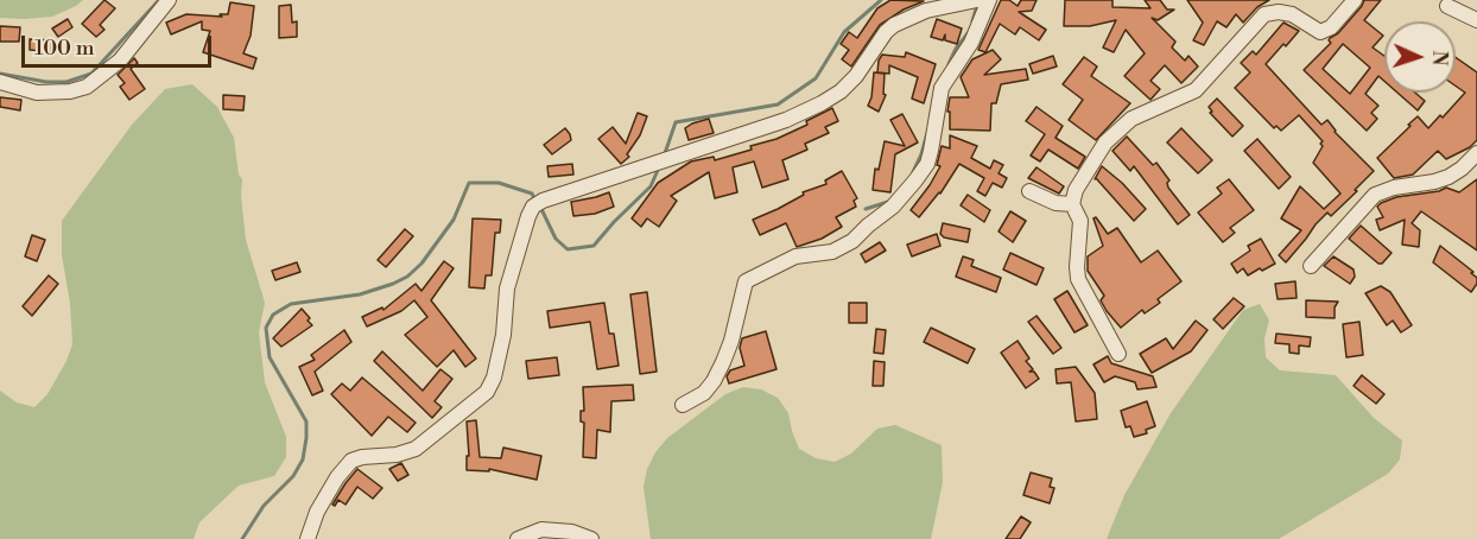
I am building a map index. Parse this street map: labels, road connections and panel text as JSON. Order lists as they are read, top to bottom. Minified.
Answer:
{"scale_bar":"100 m","north":"right"}
